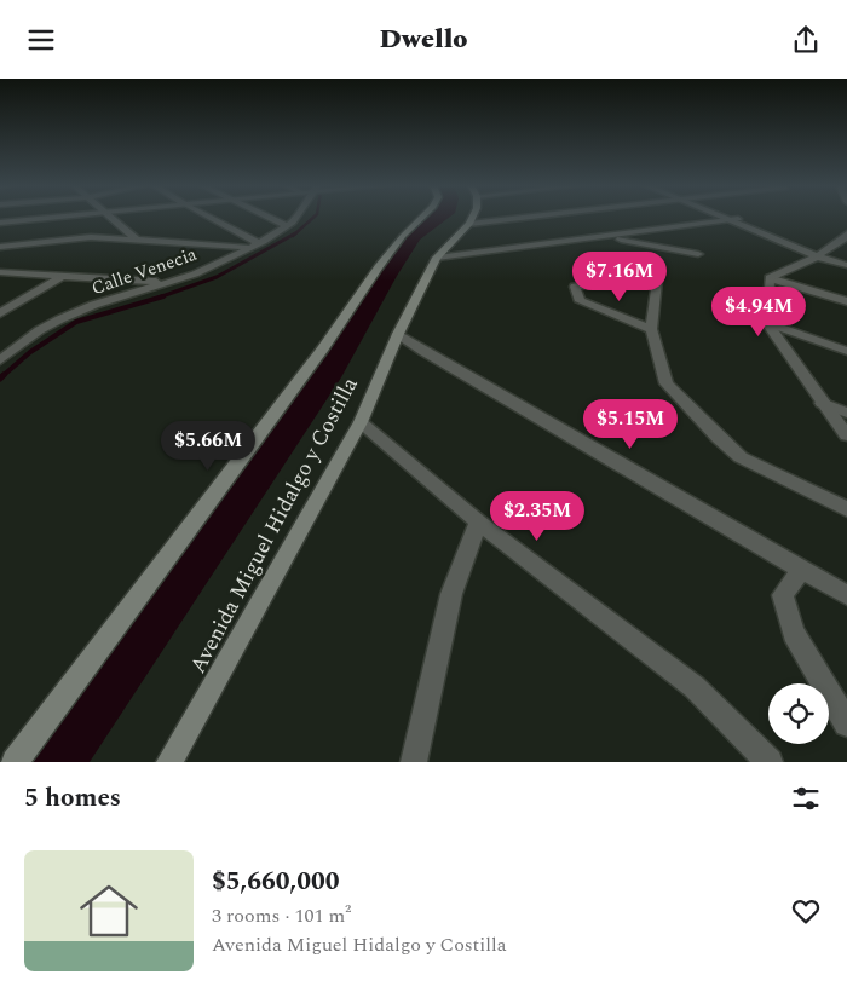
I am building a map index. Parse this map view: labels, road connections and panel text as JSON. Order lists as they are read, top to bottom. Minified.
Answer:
{"streets":{"main road":["Avenida Miguel Hidalgo y Costilla"],"street":["Calle Venecia"]},"page":{"header":"Dwello","price":["$7.16M","$4.94M","$5.15M","$5.66M","$2.35M"],"heading":"5 homes","list":[{"name":"$5,660,000","note":"3 rooms · 101 m² · Avenida Miguel Hidalgo y Costilla"}]}}
